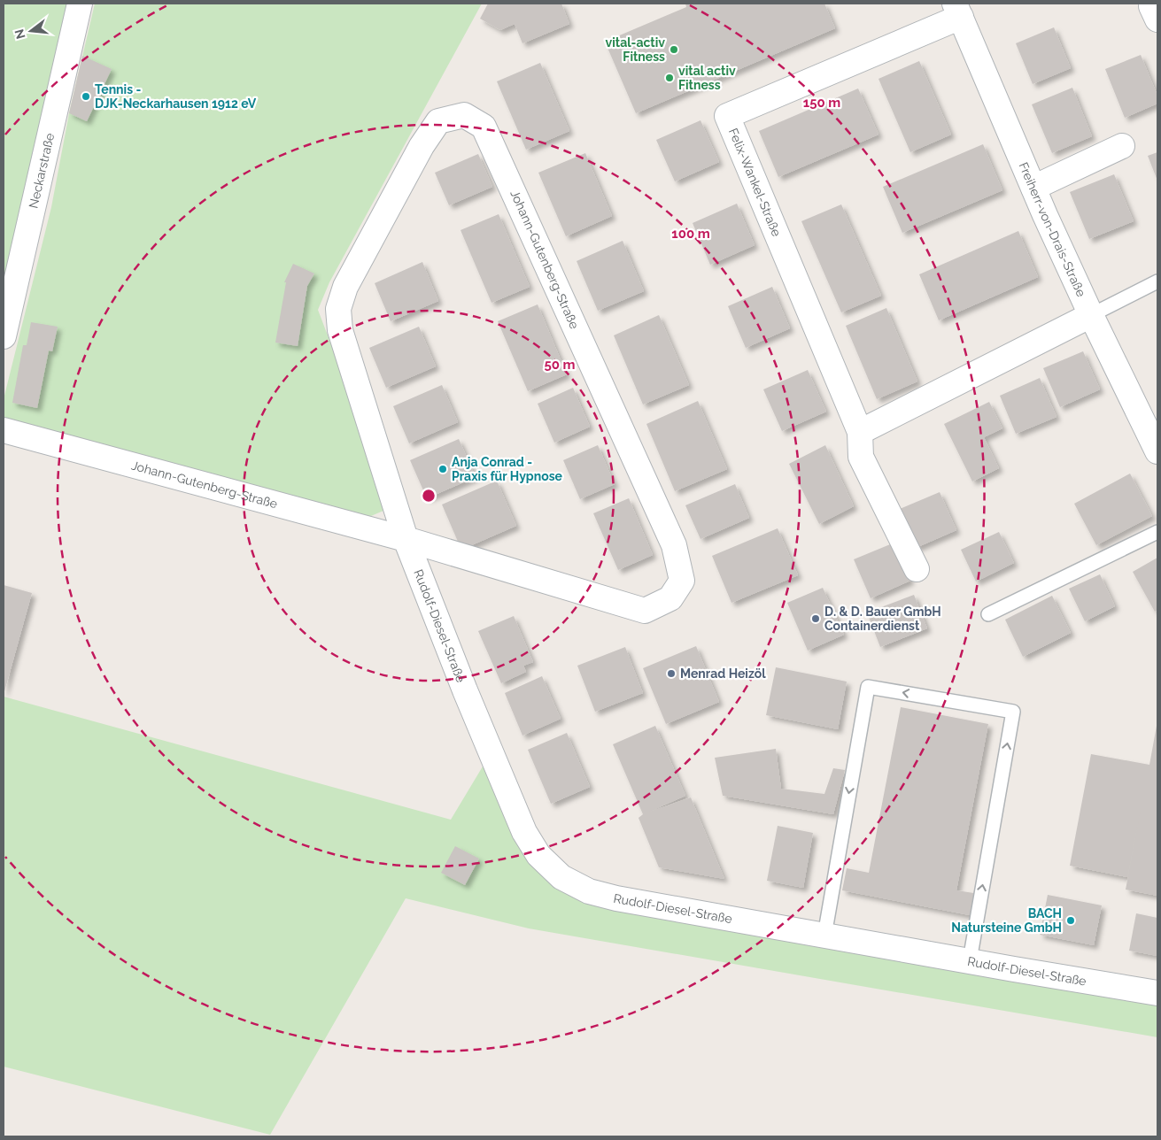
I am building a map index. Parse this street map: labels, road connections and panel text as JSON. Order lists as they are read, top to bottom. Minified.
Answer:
{"streets":{"street":["Neckarstraße","Felix-Wankel-Straße","Freiherr-von-Drais-Straße","Johann-Gutenberg-Straße","Rudolf-Diesel-Straße"]},"crossings":[["Felix-Wankel-Straße","Freiherr-von-Drais-Straße"],["Johann-Gutenberg-Straße","Rudolf-Diesel-Straße"]],"places":["vital-activ Fitness","vital activ Fitness","Tennis - DJK-Neckarhausen 1912 eV","Anja Conrad - Praxis für Hypnose","D. & D. Bauer GmbH Containerdienst","Menrad Heizöl","BACH Natursteine GmbH"],"north":"left","rings":["150 m","100 m","50 m"]}
